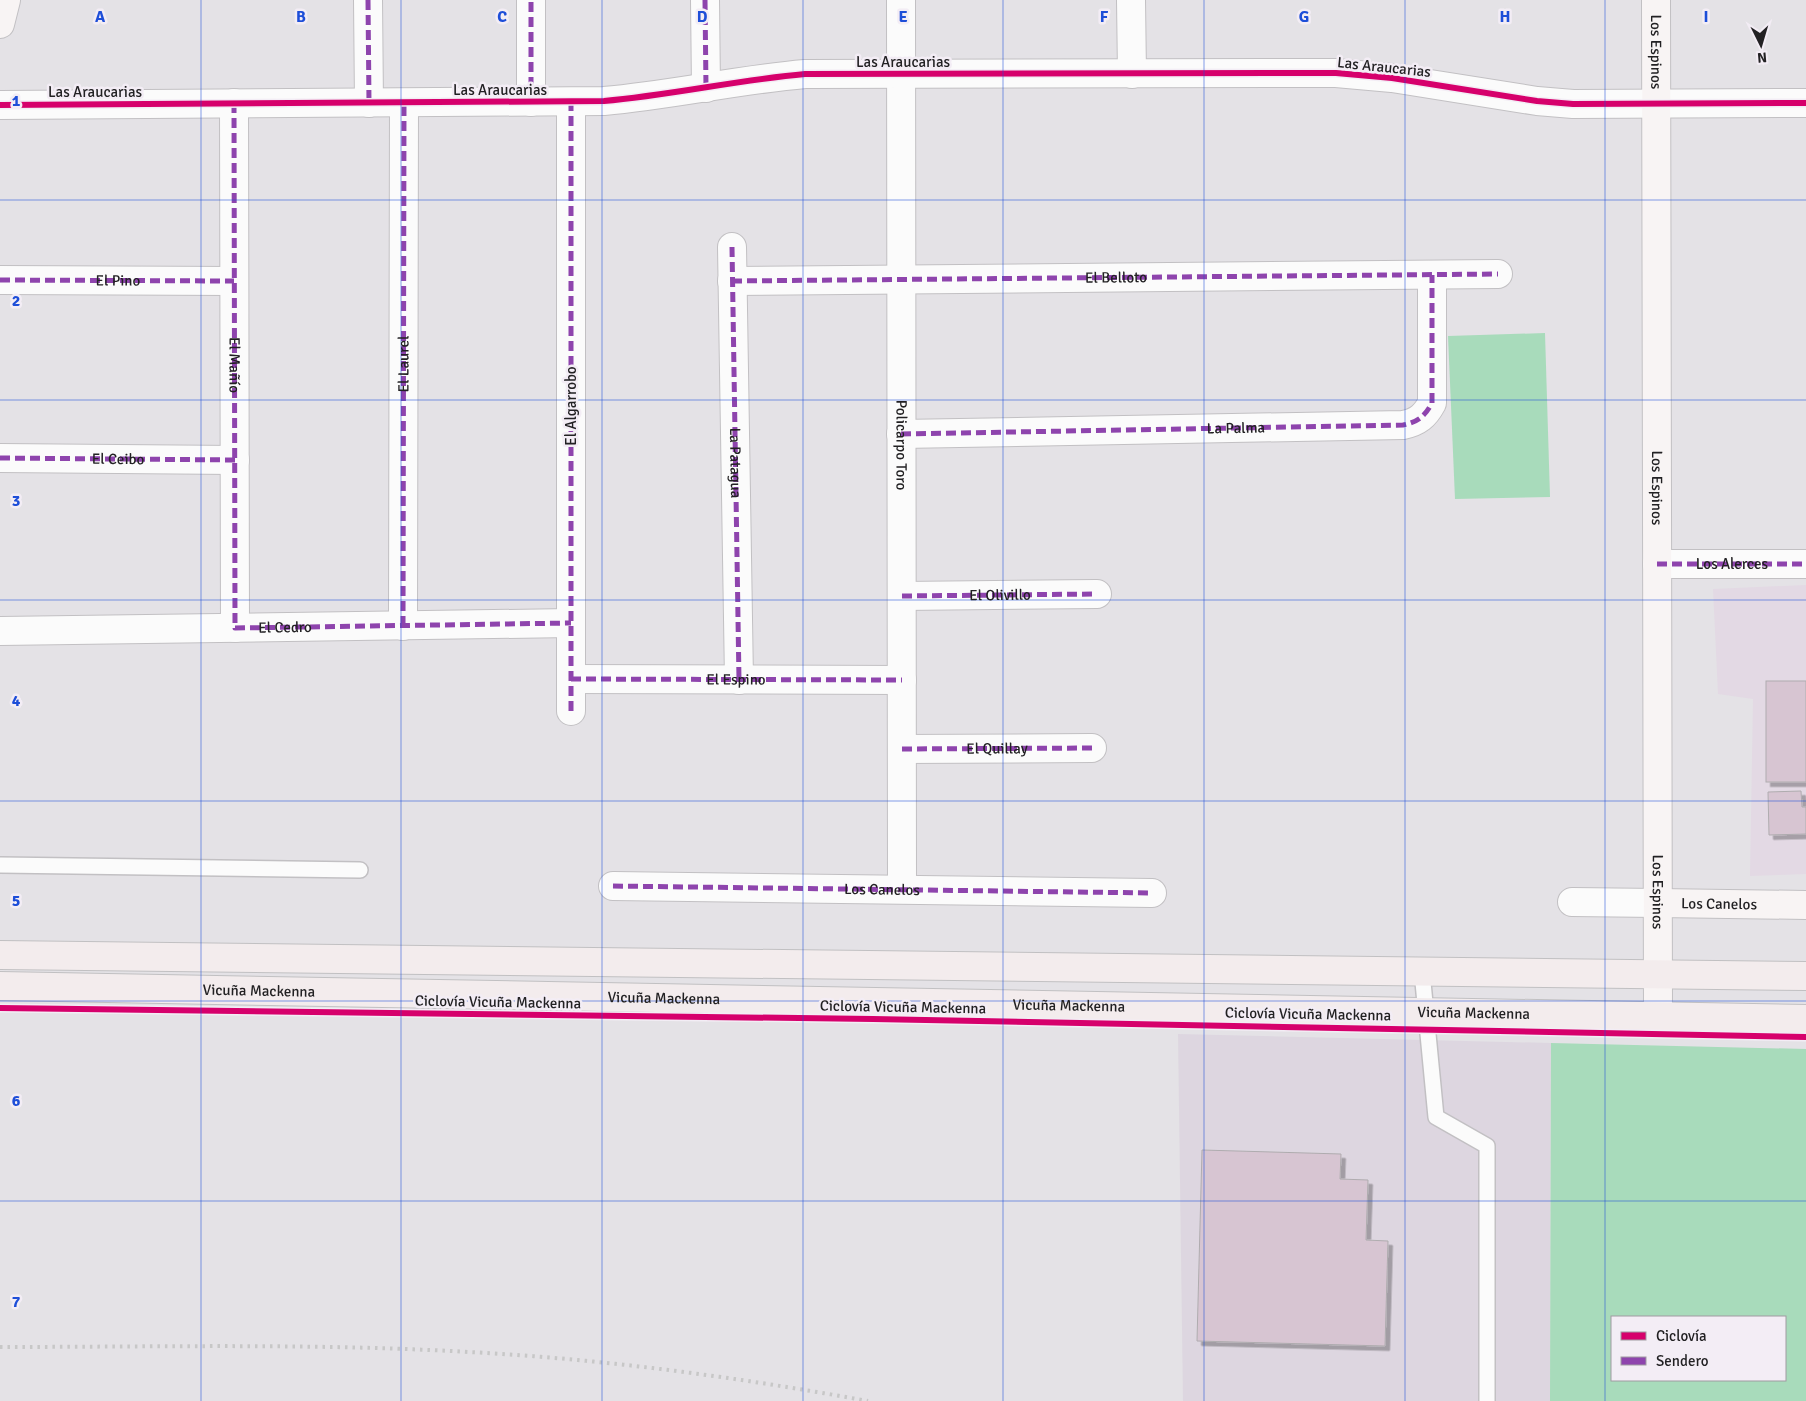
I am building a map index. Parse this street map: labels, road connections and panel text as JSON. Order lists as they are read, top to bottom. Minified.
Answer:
{"streets":{"main road":["Vicuña Mackenna"],"street":["Los Espinos","Las Araucarias","El Belloto","El Pino","El Laurel","El Mañío","El Algarrobo","La Palma","Policarpo Toro","El Ceibo","La Patagua","Los Alerces","El Olivillo","El Cedro","El Espino","El Quillay","Los Canelos"],"cycle path":["Ciclovía Vicuña Mackenna"]},"crossings":[["Los Espinos","Las Araucarias"],["Los Espinos","Los Alerces"],["Los Espinos","Los Canelos"],["Los Espinos","Vicuña Mackenna"],["Las Araucarias","El Laurel"],["Las Araucarias","El Mañío"],["Las Araucarias","El Algarrobo"],["Las Araucarias","Policarpo Toro"],["El Belloto","La Palma"],["El Belloto","Policarpo Toro"],["El Belloto","La Patagua"],["El Pino","El Mañío"],["El Laurel","El Cedro"],["El Mañío","El Ceibo"],["El Mañío","El Cedro"],["El Algarrobo","El Cedro"],["El Algarrobo","El Espino"],["La Palma","Policarpo Toro"],["Policarpo Toro","El Olivillo"],["Policarpo Toro","El Espino"],["Policarpo Toro","El Quillay"],["Policarpo Toro","Los Canelos"],["La Patagua","El Espino"]],"legend":["Ciclovía","Sendero"],"north":"bottom","grid":{"columns":["A","B","C","D","E","F","G","H","I"],"rows":["1","2","3","4","5","6","7"]}}
